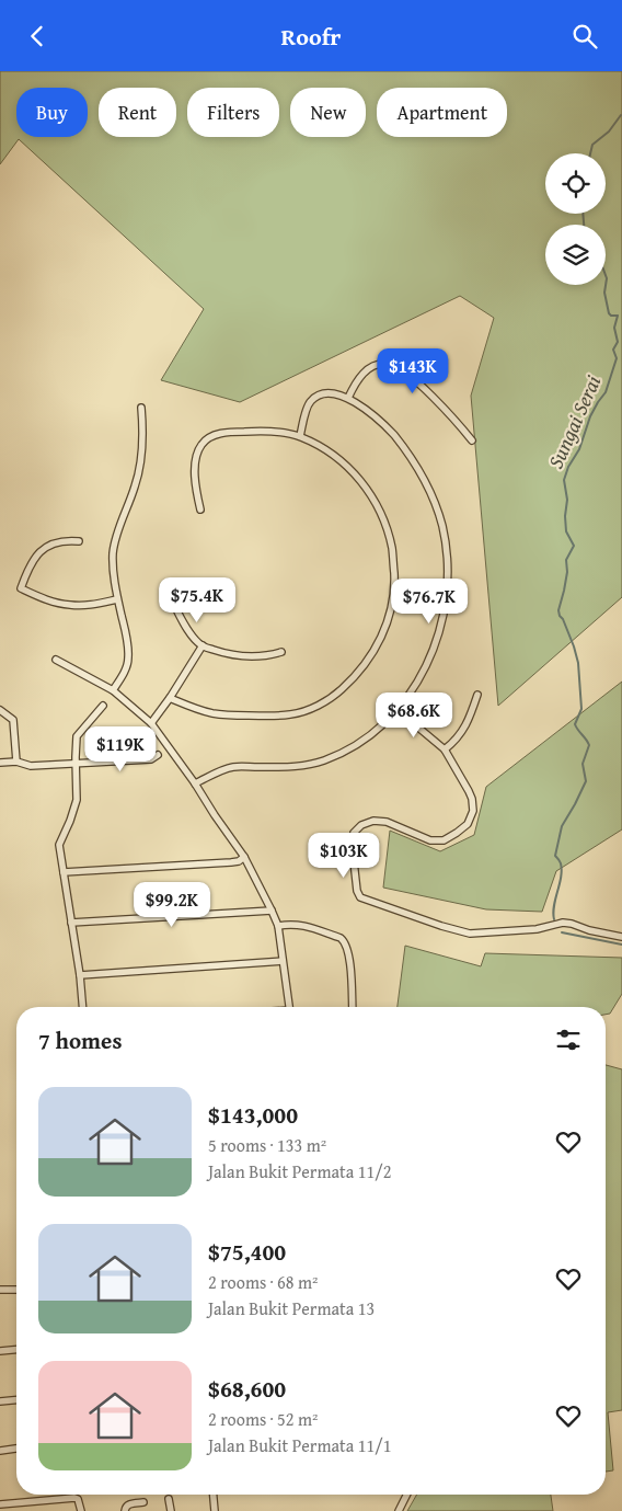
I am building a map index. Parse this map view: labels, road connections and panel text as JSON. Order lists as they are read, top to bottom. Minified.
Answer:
{"water":["Sungai Serai"],"page":{"header":"Roofr","chip":["Buy","Rent","Filters","New","Apartment"],"price":["$143K","$75.4K","$76.7K","$68.6K","$119K","$103K","$99.2K"],"heading":"7 homes","list":[{"name":"$143,000","note":"5 rooms · 133 m² · Jalan Bukit Permata 11/2"},{"name":"$75,400","note":"2 rooms · 68 m² · Jalan Bukit Permata 13"},{"name":"$68,600","note":"2 rooms · 52 m² · Jalan Bukit Permata 11/1"}]}}
